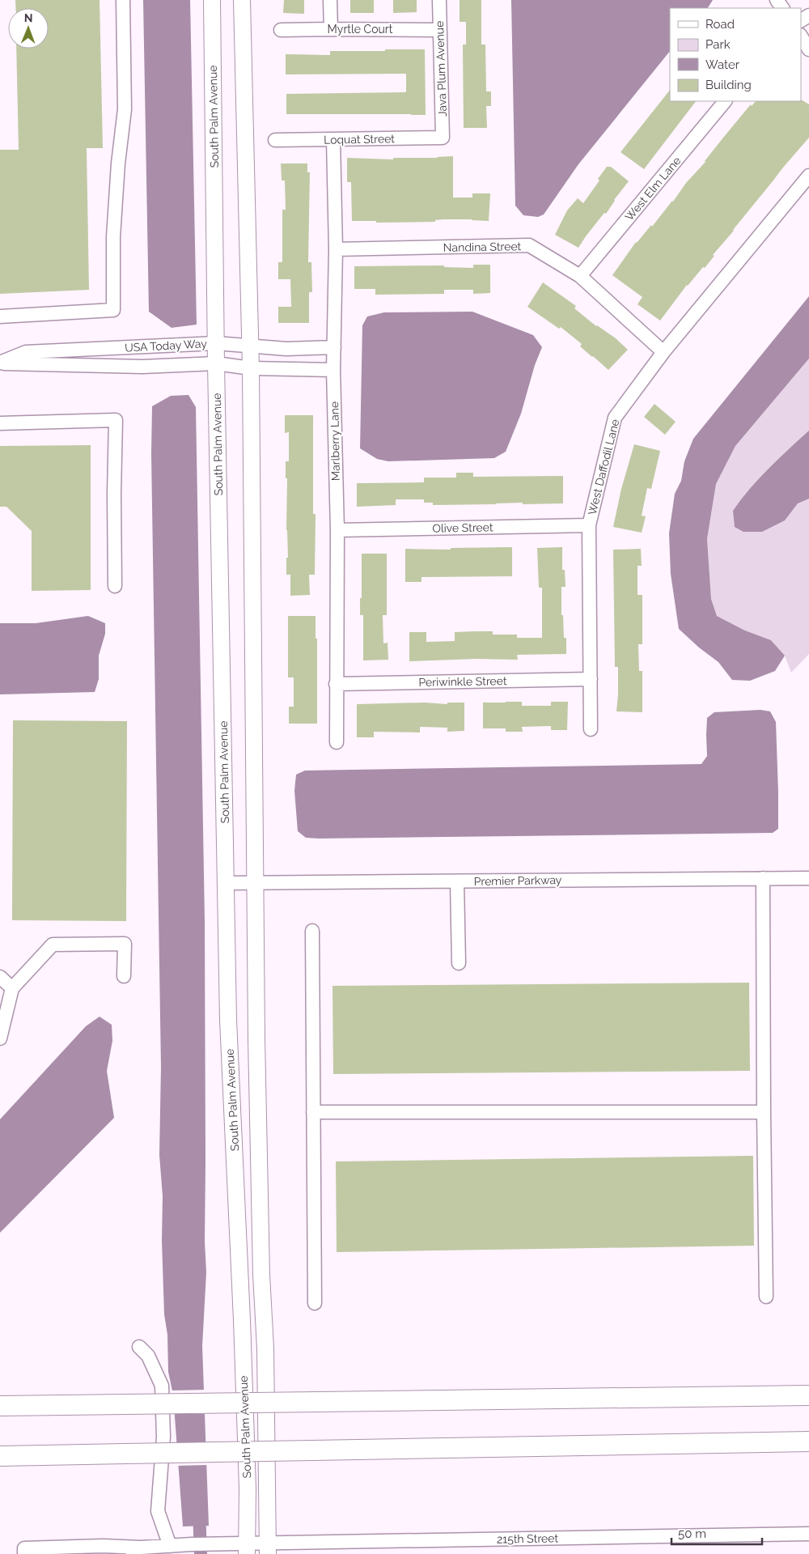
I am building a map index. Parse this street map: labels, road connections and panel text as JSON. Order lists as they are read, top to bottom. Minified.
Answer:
{"streets":{"main road":["South Palm Avenue"],"street":["Myrtle Court","Java Plum Avenue","Loquat Street","West Elm Lane","Nandina Street","USA Today Way","Marlberry Lane","West Daffodil Lane","Olive Street","Periwinkle Street","Premier Parkway","215th Street"]},"crossings":[["Myrtle Court","Java Plum Avenue"],["Java Plum Avenue","Loquat Street"],["South Palm Avenue","USA Today Way"],["South Palm Avenue","Premier Parkway"],["South Palm Avenue","215th Street"],["Loquat Street","Marlberry Lane"],["West Elm Lane","Nandina Street"],["Nandina Street","Marlberry Lane"],["Nandina Street","West Daffodil Lane"],["USA Today Way","Marlberry Lane"],["Marlberry Lane","Olive Street"],["Marlberry Lane","Periwinkle Street"],["West Daffodil Lane","Olive Street"],["West Daffodil Lane","Periwinkle Street"]],"legend":["Road","Park","Water","Building"],"scale_bar":"50 m","north":"top"}
